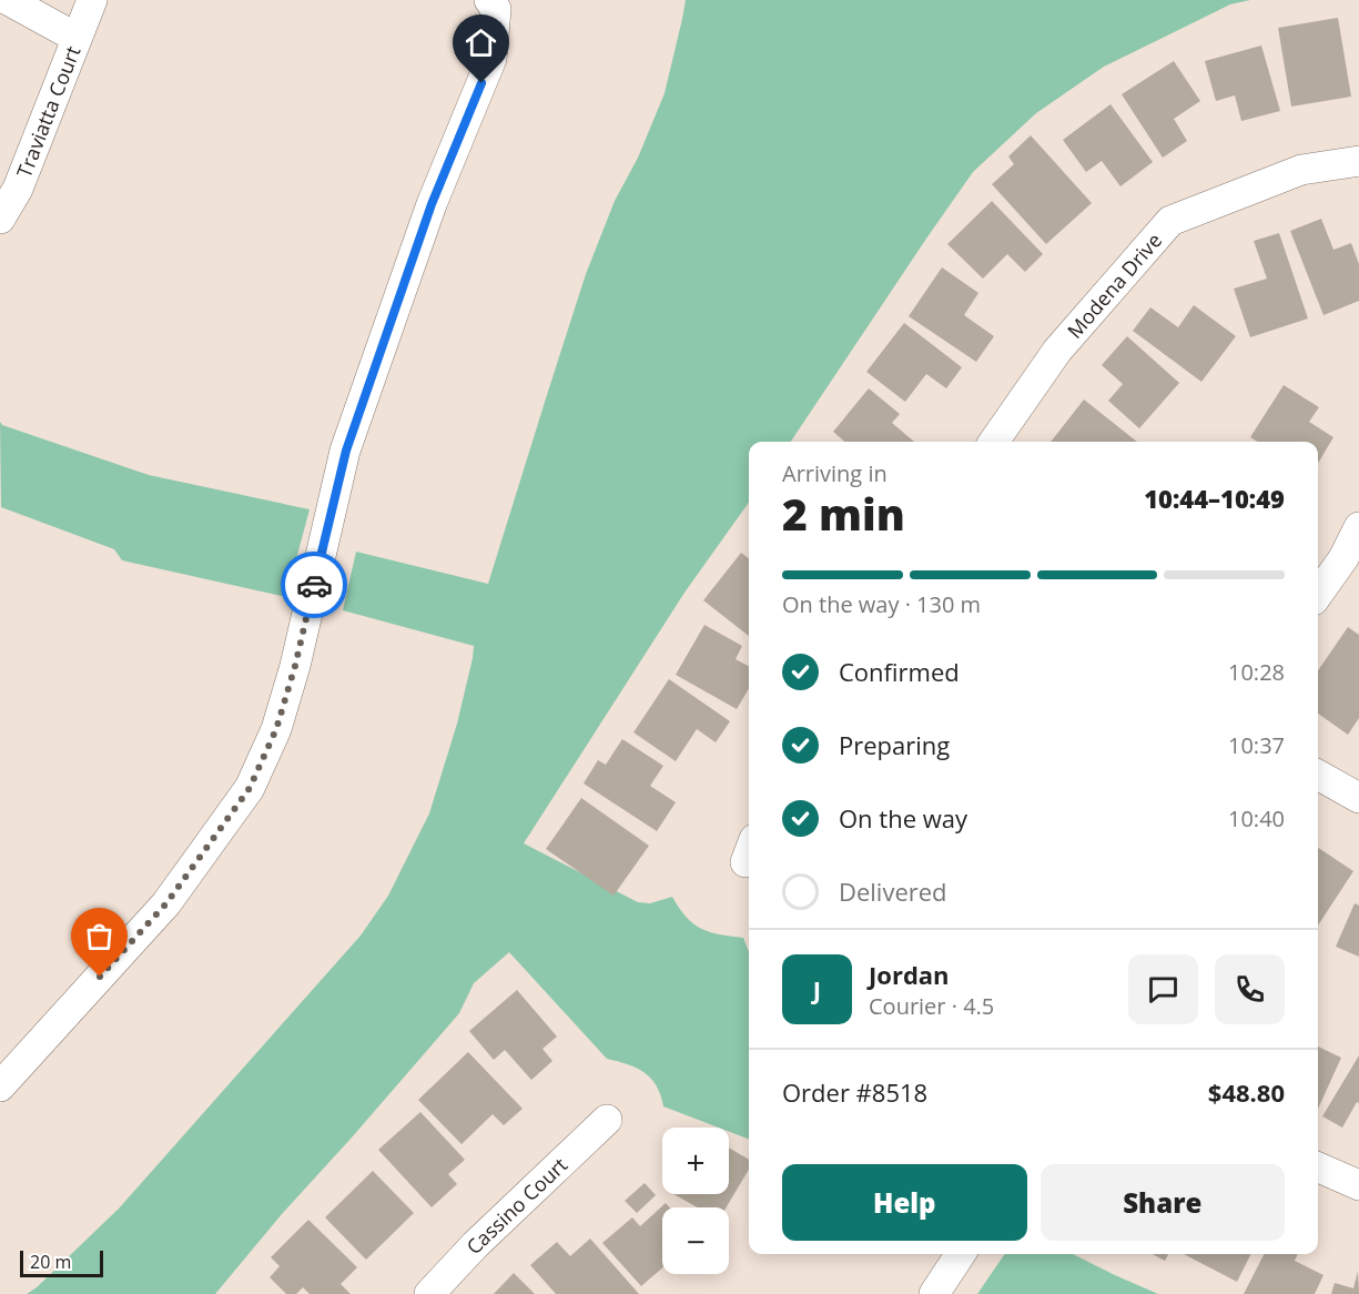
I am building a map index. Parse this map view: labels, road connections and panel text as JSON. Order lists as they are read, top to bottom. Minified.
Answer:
{"streets":{"street":["Traviatta Court","Modena Drive","Cassino Court"]},"scale_bar":"20 m","page":{"heading":["2 min","Arriving in","10:44–10:49"],"panel":["Jordan","Courier · 4.5","Order #8518","$48.80"],"bar":"On the way · 130 m","list":[["Confirmed","10:28"],["Preparing","10:37"],["On the way","10:40"],"Delivered"],"round":"J","map_buttons":["+","−"],"buttons":["Help","Share"],"scale":"20 m"}}
